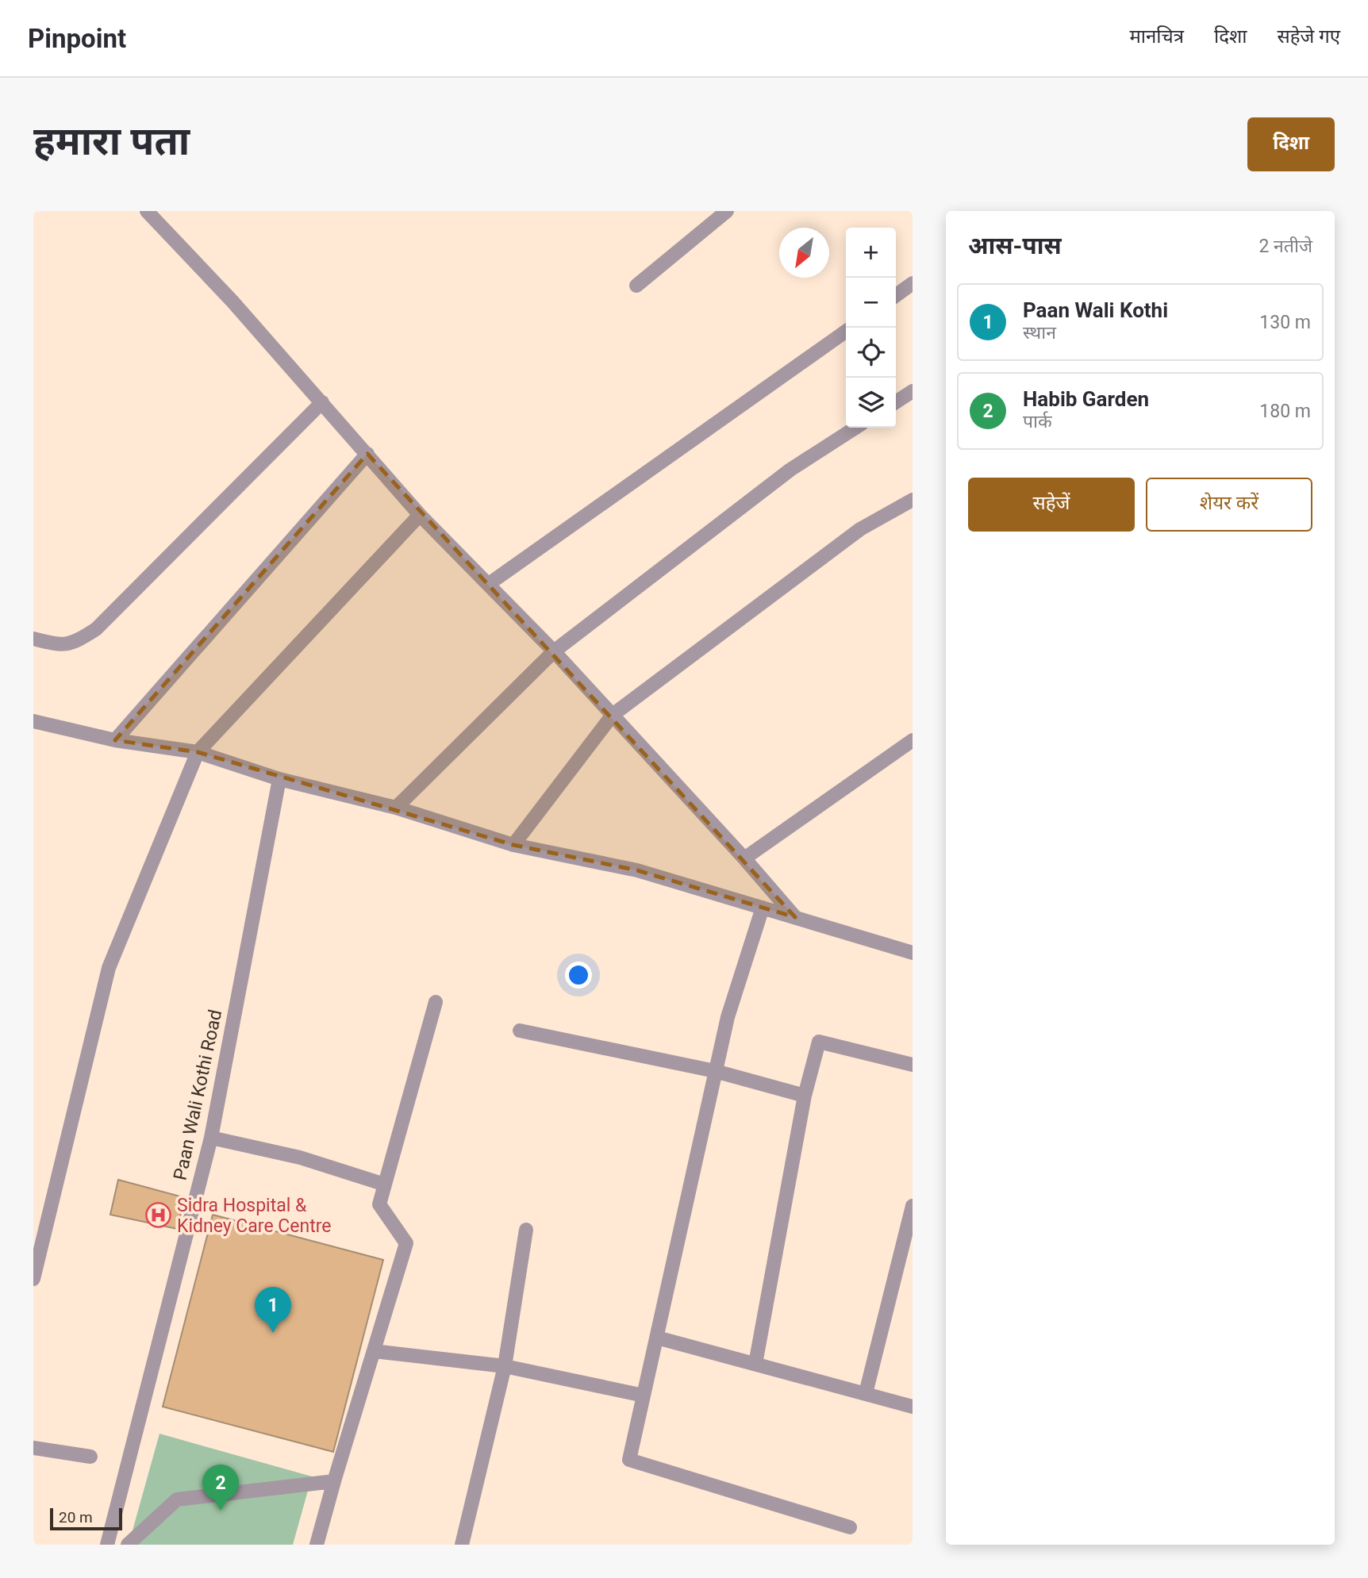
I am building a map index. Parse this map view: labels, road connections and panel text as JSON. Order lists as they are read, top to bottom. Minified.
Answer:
{"streets":{"street":["Paan Wali Kothi Road"]},"places":{"hospital":["Sidra Hospital & Kidney Care Centre"]},"scale_bar":"20 m","north":"bottom left","page":{"header":"Pinpoint","nav":["मानचित्र","दिशा","सहेजे गए"],"buttons":["दिशा",["सहेजें","शेयर करें"]],"title":"हमारा पता","heading":["आस-पास","2 नतीजे"],"map_buttons":["+","−"],"list":[{"mark":"1","name":"Paan Wali Kothi","note":"स्थान","value":"130 m"},{"mark":"2","name":"Habib Garden","note":"पार्क","value":"180 m"}],"pins":["1","2"],"scale":"20 m"}}
